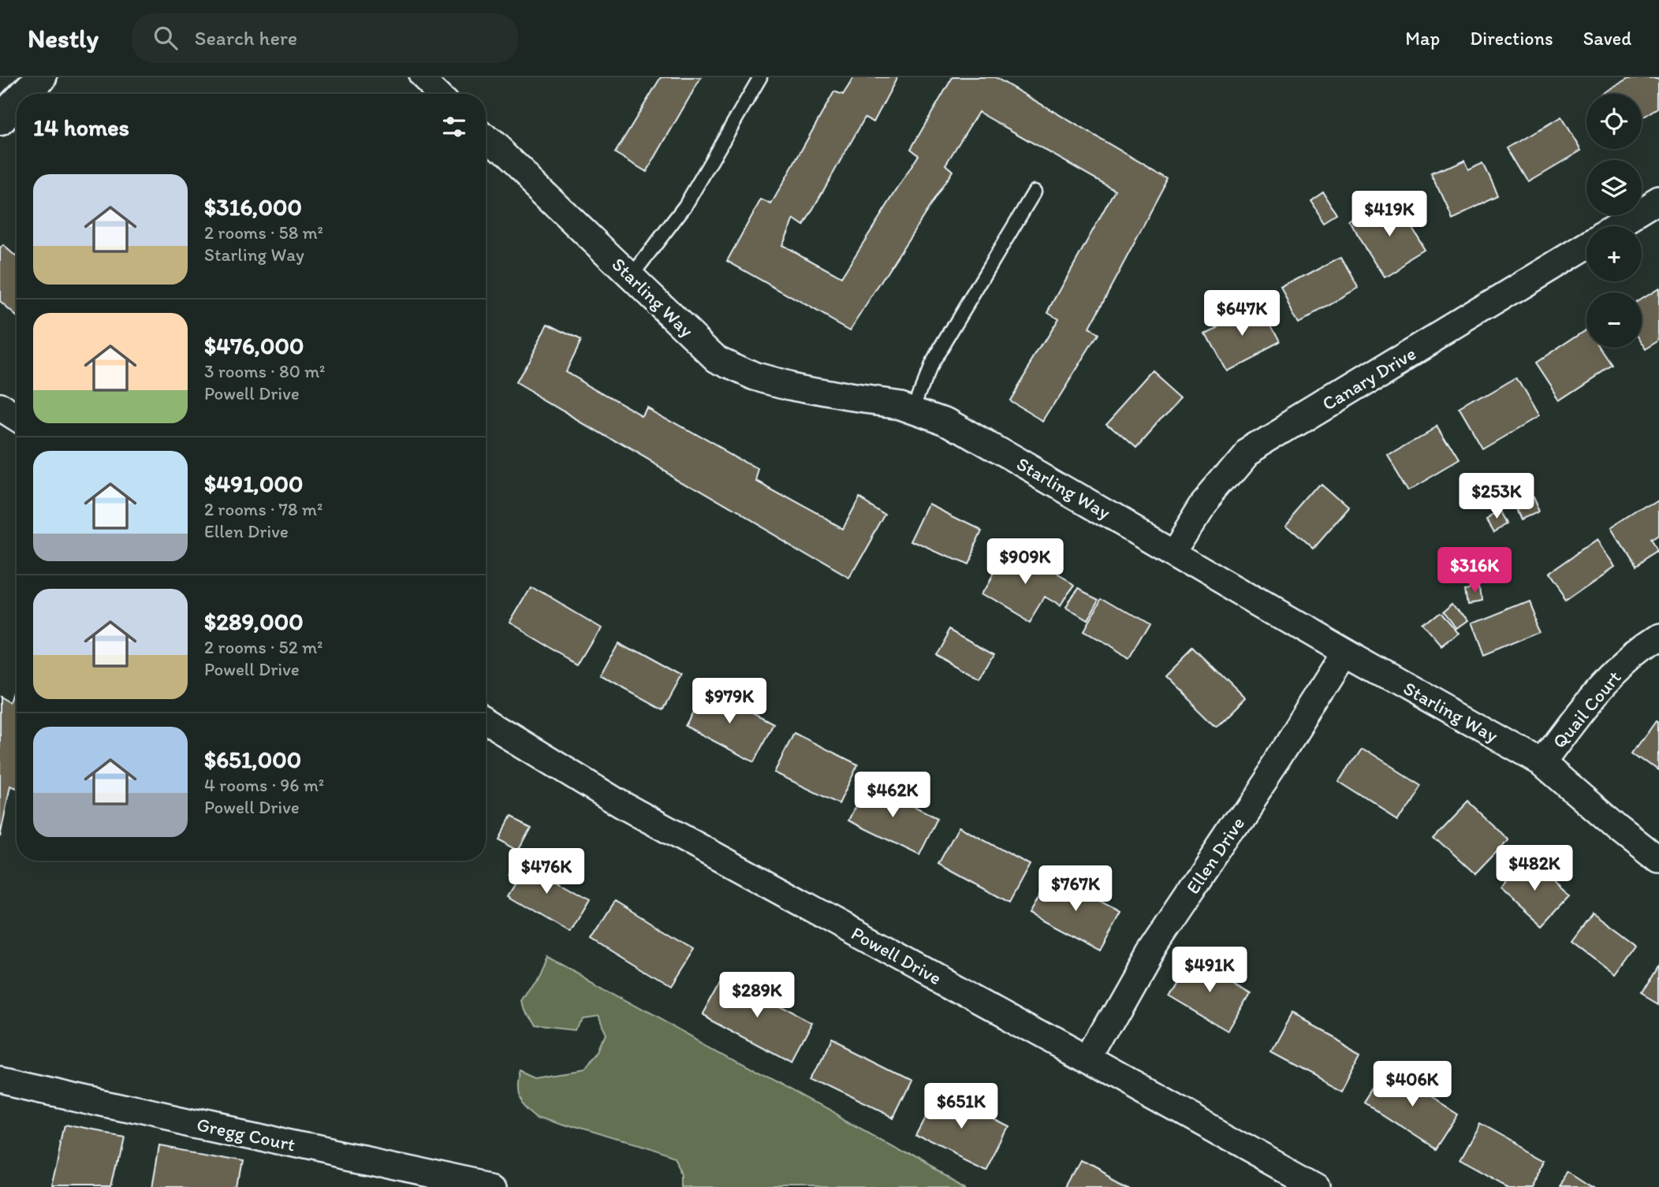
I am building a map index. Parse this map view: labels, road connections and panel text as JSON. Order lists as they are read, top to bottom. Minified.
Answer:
{"streets":{"street":["Starling Way","Canary Drive","Quail Court","Ellen Drive","Powell Drive","Gregg Court"]},"crossings":[["Starling Way","Canary Drive"],["Starling Way","Quail Court"],["Starling Way","Ellen Drive"],["Ellen Drive","Powell Drive"]],"page":{"header":"Nestly","search":"Search here","nav":["Map","Directions","Saved"],"map_buttons":["+","−"],"heading":"14 homes","list":[{"name":"$316,000","note":"2 rooms · 58 m² · Starling Way"},{"name":"$476,000","note":"3 rooms · 80 m² · Powell Drive"},{"name":"$491,000","note":"2 rooms · 78 m² · Ellen Drive"},{"name":"$289,000","note":"2 rooms · 52 m² · Powell Drive"},{"name":"$651,000","note":"4 rooms · 96 m² · Powell Drive"}],"price":["$419K","$647K","$253K","$909K","$316K","$979K","$462K","$482K","$476K","$767K","$491K","$289K","$406K","$651K"]}}
